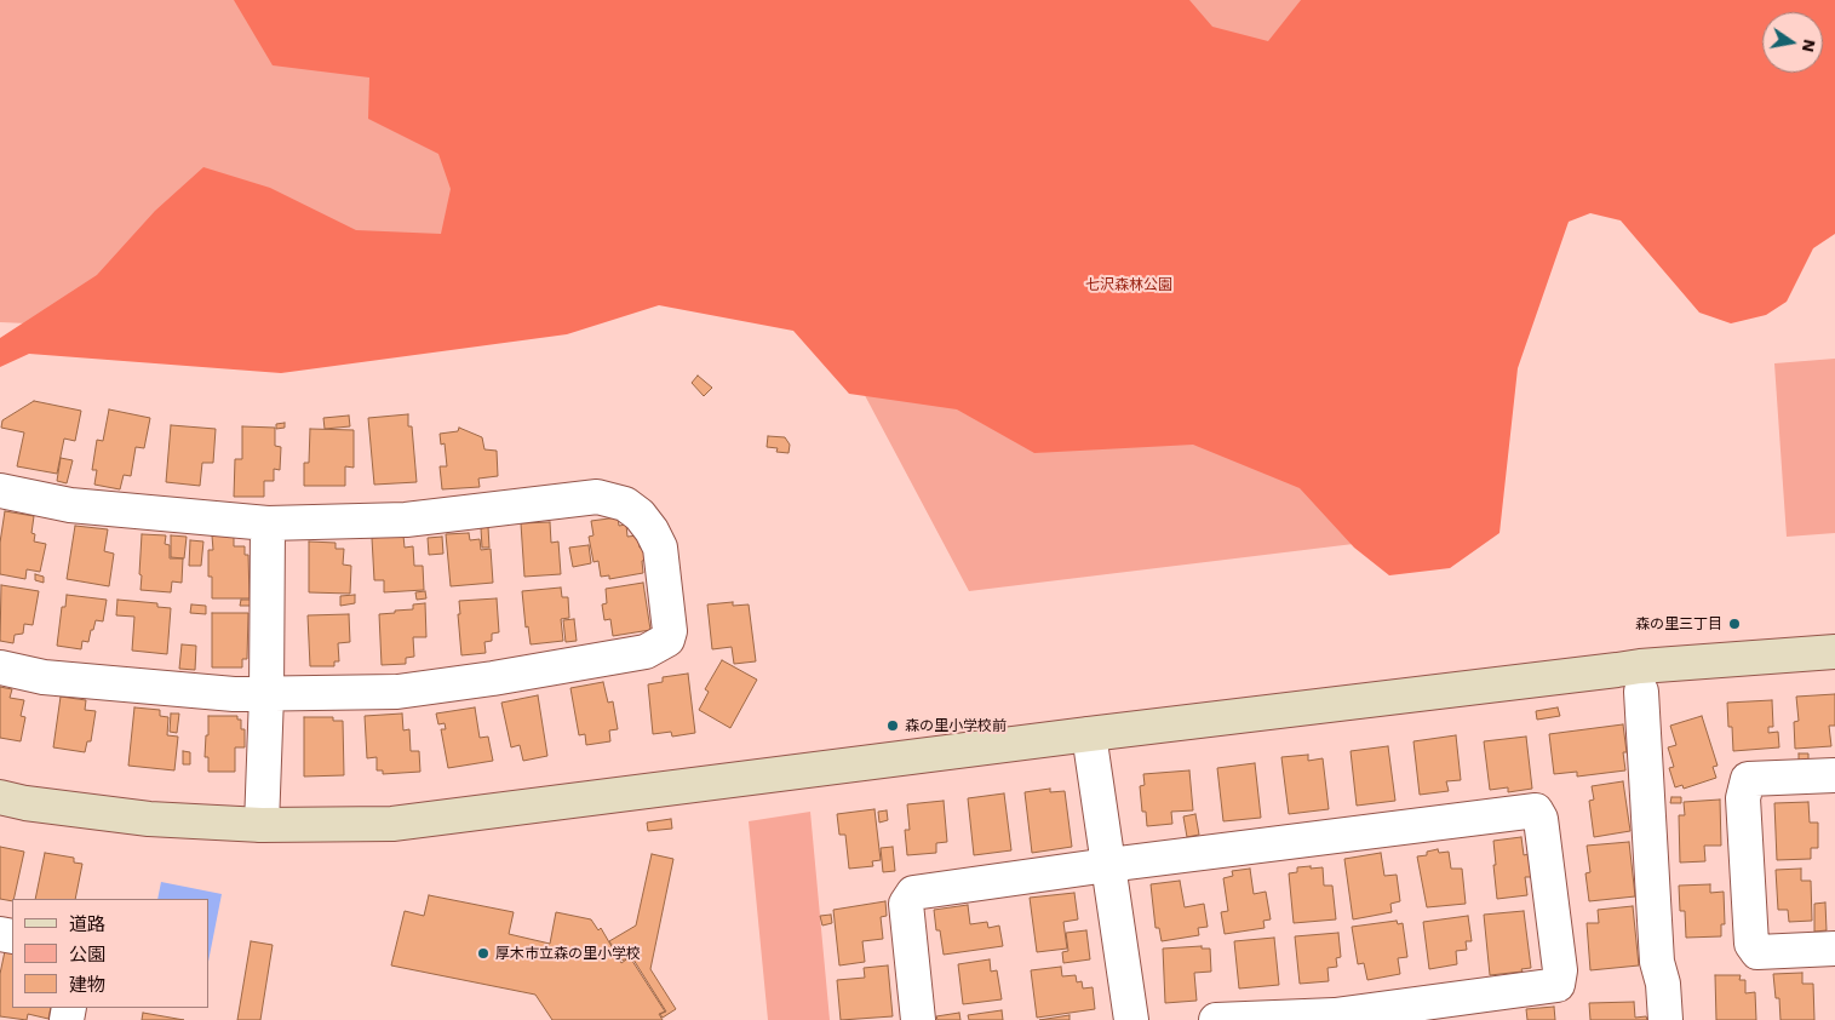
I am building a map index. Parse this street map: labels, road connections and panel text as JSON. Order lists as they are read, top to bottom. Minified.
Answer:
{"parks":["七沢森林公園"],"places":["森の里三丁目","森の里小学校前","厚木市立森の里小学校"],"legend":["道路","公園","建物"],"north":"right"}
